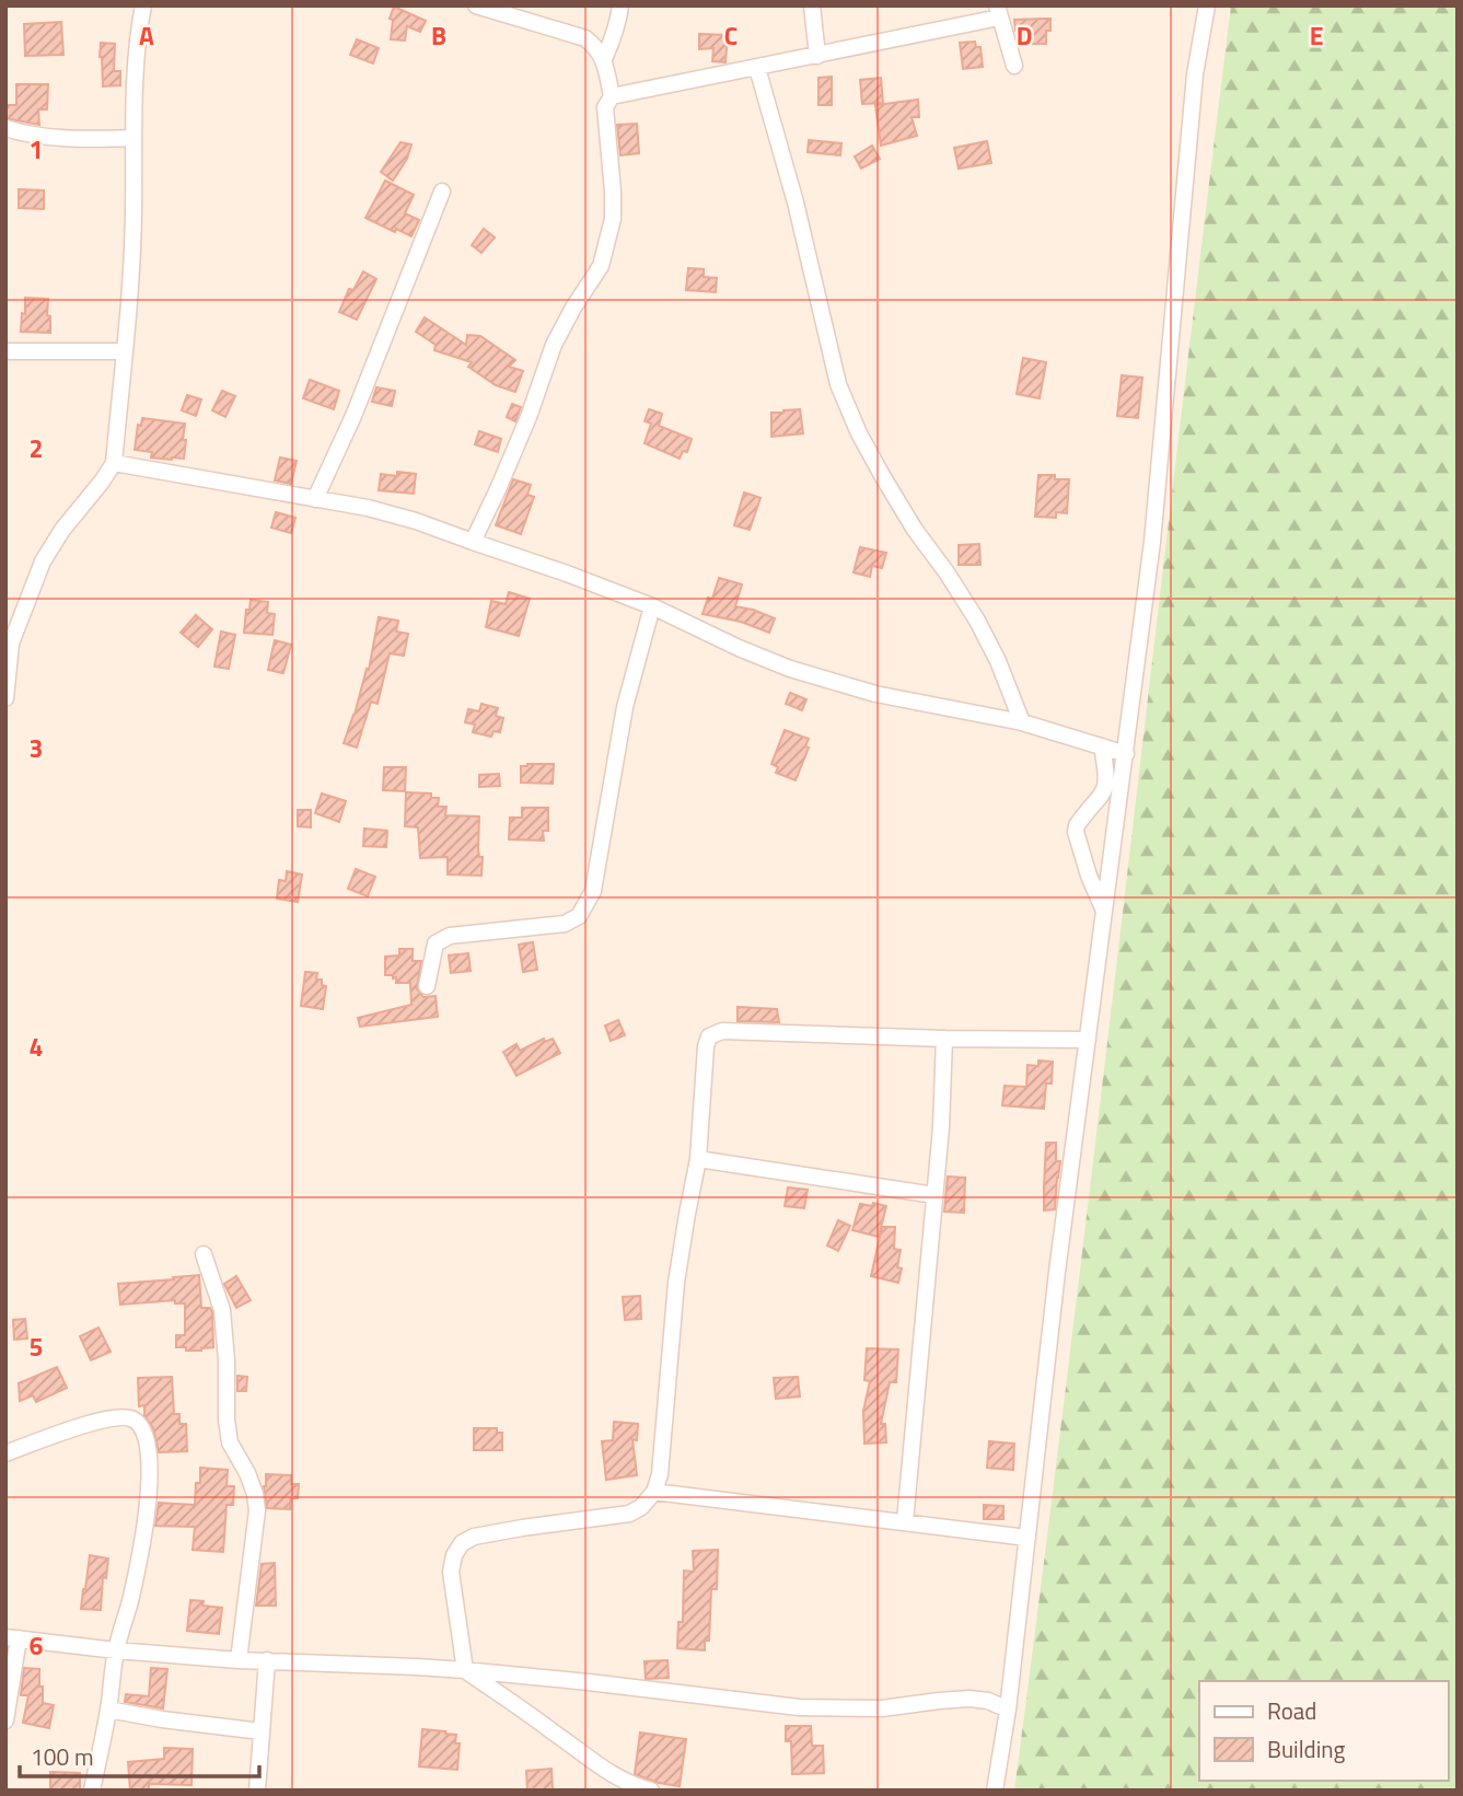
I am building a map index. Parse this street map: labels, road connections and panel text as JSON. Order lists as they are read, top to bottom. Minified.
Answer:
{"legend":["Road","Building"],"scale_bar":"100 m","grid":{"columns":["A","B","C","D","E"],"rows":["1","2","3","4","5","6"]}}
